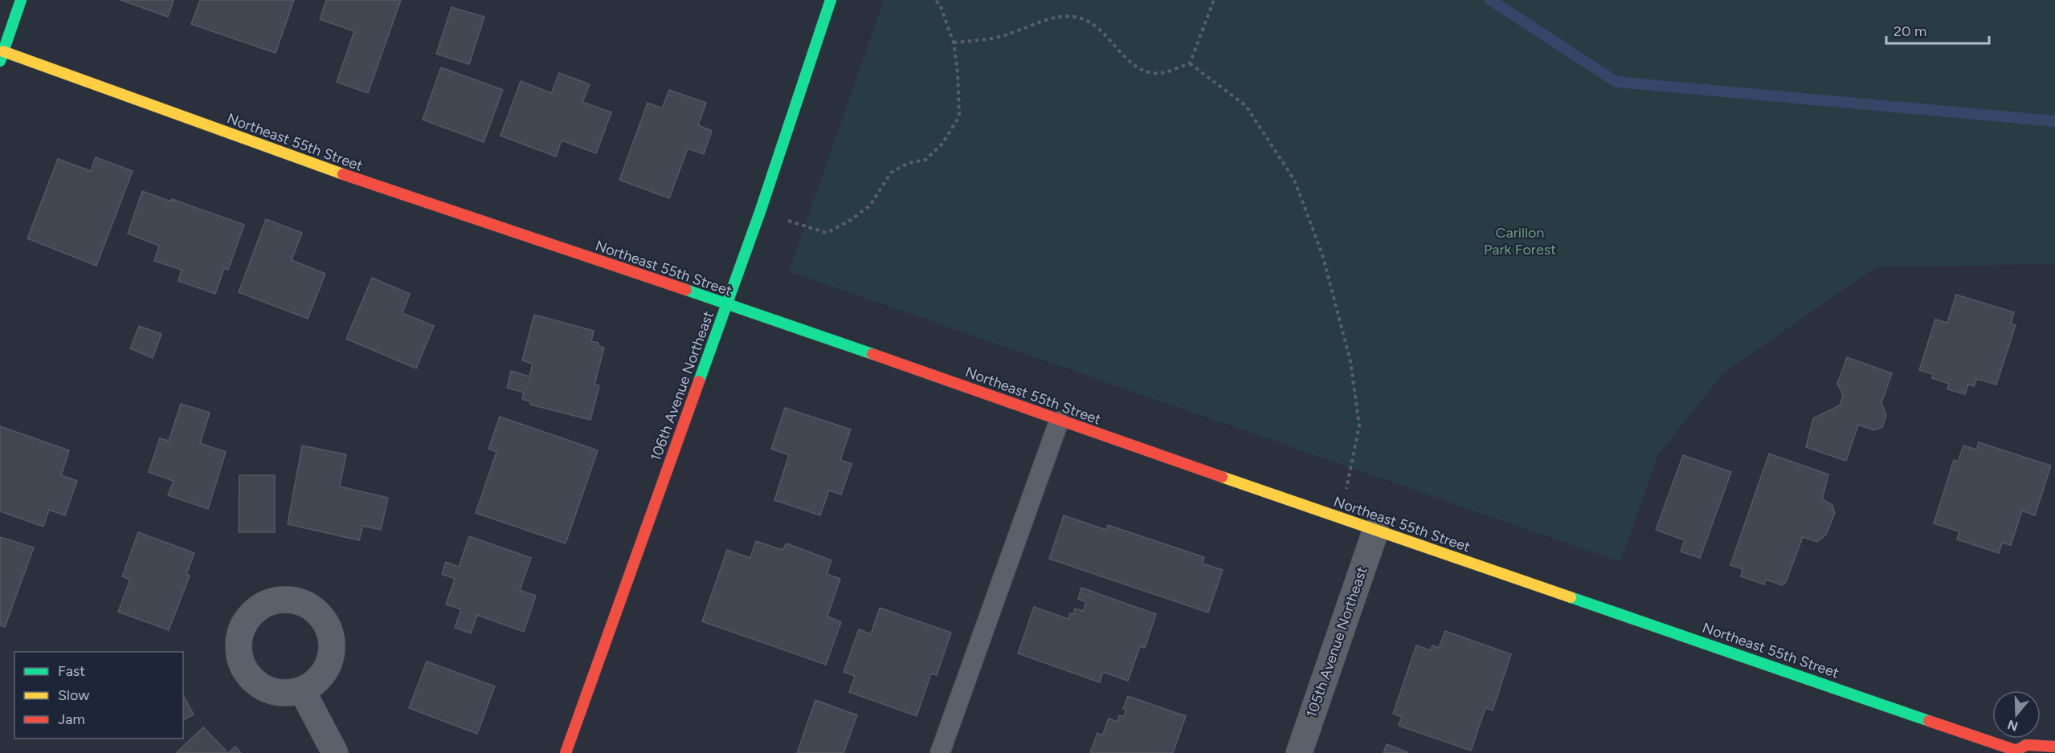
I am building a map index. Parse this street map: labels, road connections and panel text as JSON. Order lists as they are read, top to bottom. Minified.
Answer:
{"streets":{"street":["Northeast 55th Street","106th Avenue Northeast","105th Avenue Northeast"]},"crossings":[["Northeast 55th Street","106th Avenue Northeast"],["Northeast 55th Street","105th Avenue Northeast"]],"parks":["Carillon Park Forest"],"legend":["Fast","Slow","Jam"],"scale_bar":"20 m","north":"bottom"}
